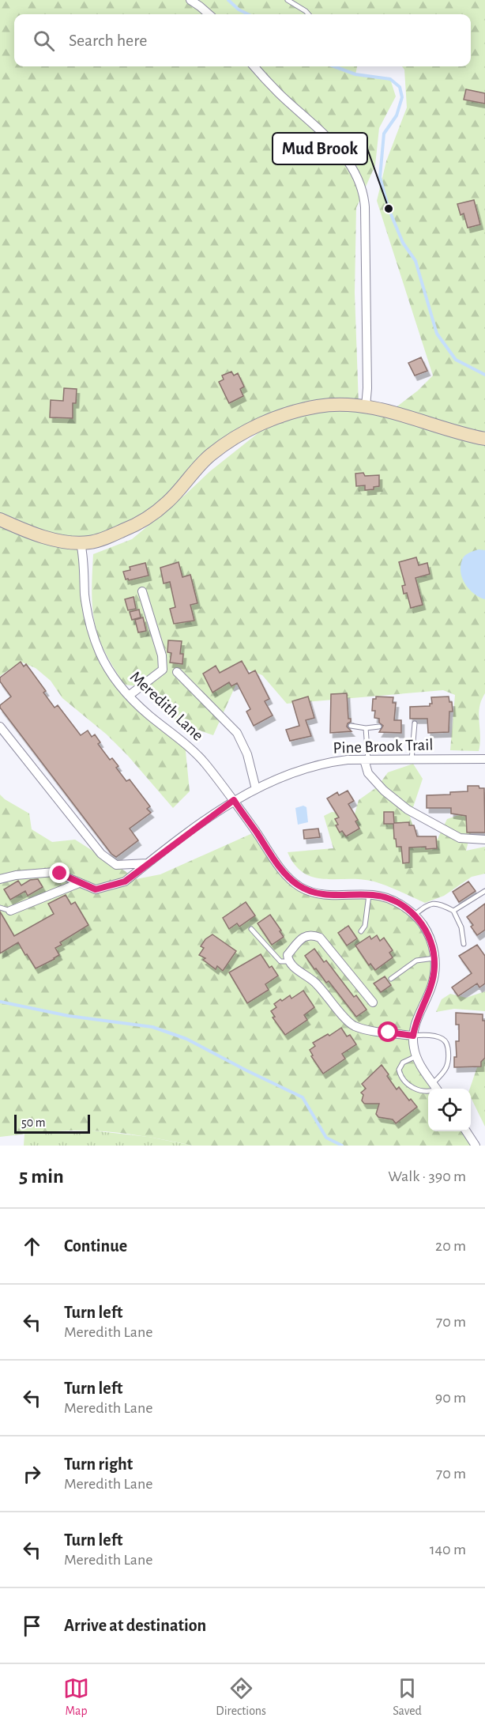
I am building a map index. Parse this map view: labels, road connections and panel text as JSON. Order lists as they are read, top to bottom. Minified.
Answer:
{"streets":{"street":["Meredith Lane","Pine Brook Trail"]},"crossings":[["Meredith Lane","Pine Brook Trail"]],"places":["Mud Brook"],"scale_bar":"50 m","page":{"search":"Search here","scale":"50 m","heading":["5 min","Walk · 390 m"],"list":[["Continue","20 m"],["Turn left","Meredith Lane","70 m"],["Turn left","Meredith Lane","90 m"],["Turn right","Meredith Lane","70 m"],["Turn left","Meredith Lane","140 m"],"Arrive at destination"],"nav":["Map","Directions","Saved"]}}
